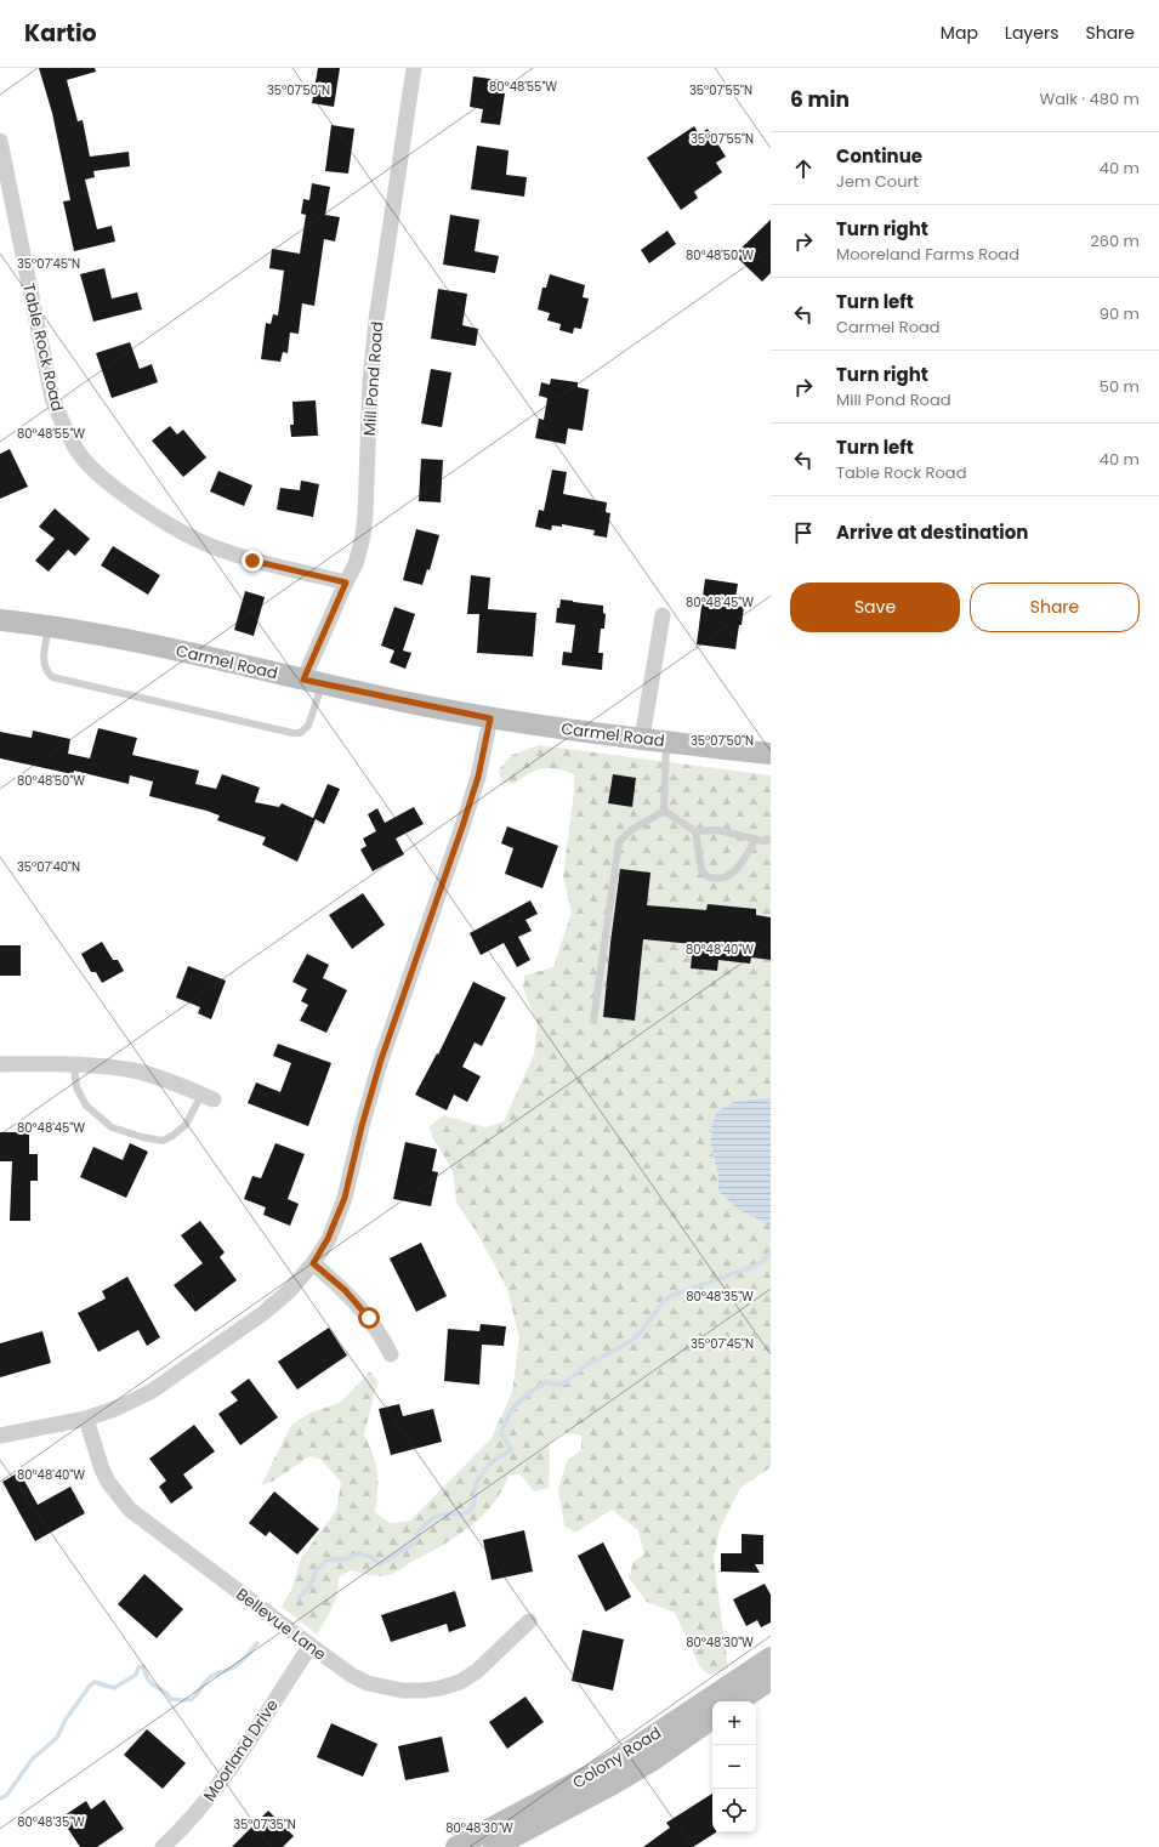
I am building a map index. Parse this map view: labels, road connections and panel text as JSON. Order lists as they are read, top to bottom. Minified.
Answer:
{"streets":{"main road":["Carmel Road","Colony Road"],"street":["Table Rock Road","Mill Pond Road","Bellevue Lane","Moorland Drive"]},"crossings":[["Table Rock Road","Mill Pond Road"],["Mill Pond Road","Carmel Road"],["Bellevue Lane","Moorland Drive"]],"page":{"header":"Kartio","nav":["Map","Layers","Share"],"heading":["6 min","Walk · 480 m"],"list":[["Continue","Jem Court","40 m"],["Turn right","Mooreland Farms Road","260 m"],["Turn left","Carmel Road","90 m"],["Turn right","Mill Pond Road","50 m"],["Turn left","Table Rock Road","40 m"],"Arrive at destination"],"buttons":["Save","Share"],"map_buttons":["+","−"]},"coordinates":["80°48'55\"W","35°07'50\"N","35°07'55\"N","80°48'50\"W","35°07'45\"N","80°48'45\"W","35°07'40\"N","80°48'40\"W","80°48'35\"W","80°48'30\"W","35°07'35\"N"]}
